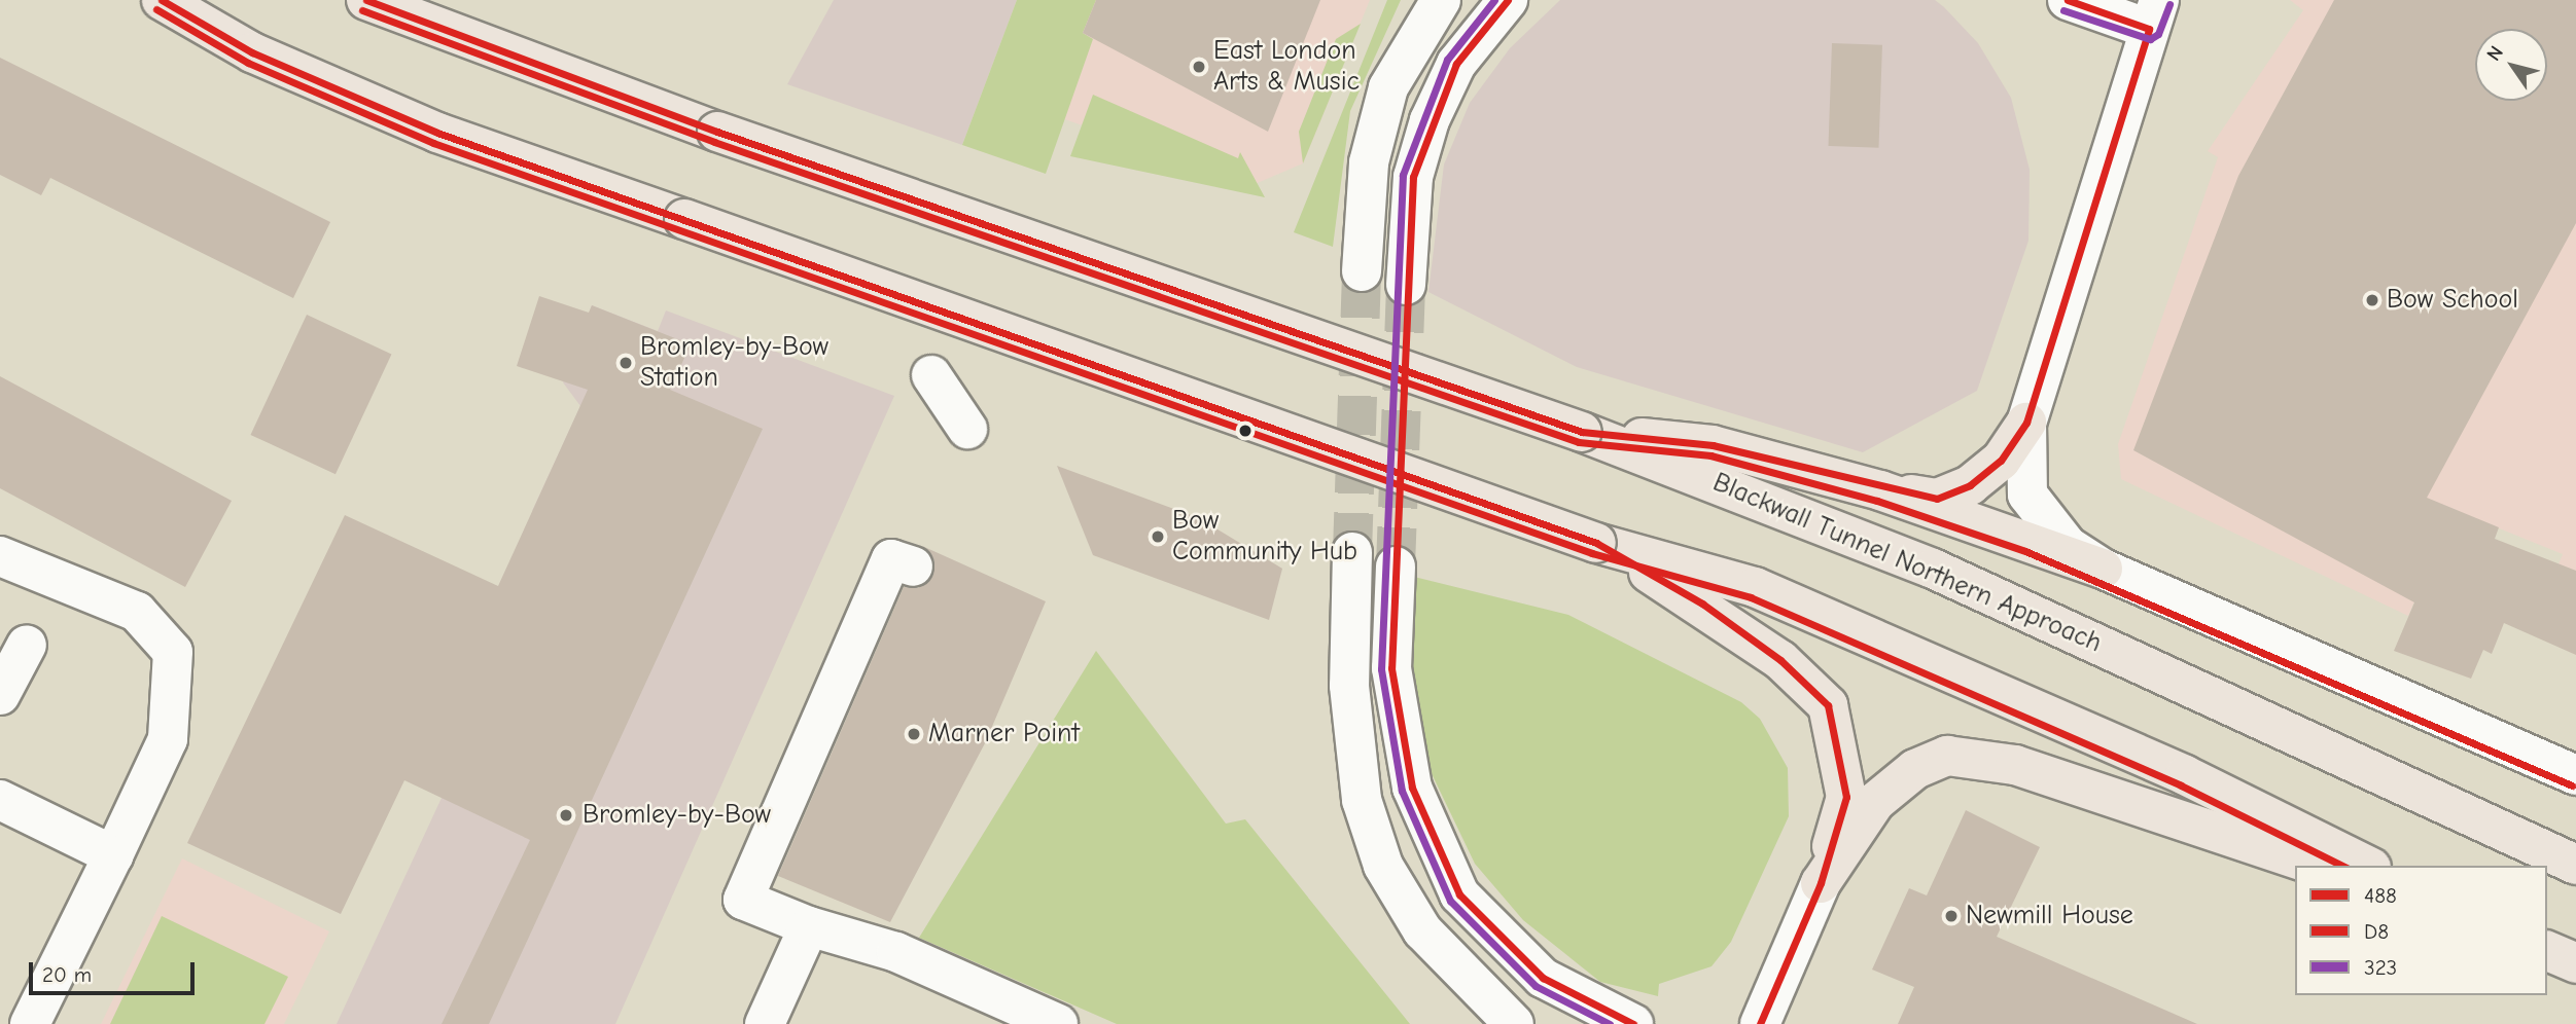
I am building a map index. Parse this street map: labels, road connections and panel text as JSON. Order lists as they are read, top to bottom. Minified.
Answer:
{"streets":{"highway":["Blackwall Tunnel Northern Approach"]},"places":["East London Arts & Music","Bow School","Bromley-by-Bow Station","Bow Community Hub","Marner Point","Bromley-by-Bow","Newmill House"],"lines":["transit line 488","transit line 323","transit line D8"],"legend":["488","D8","323"],"scale_bar":"20 m","north":"top left"}
